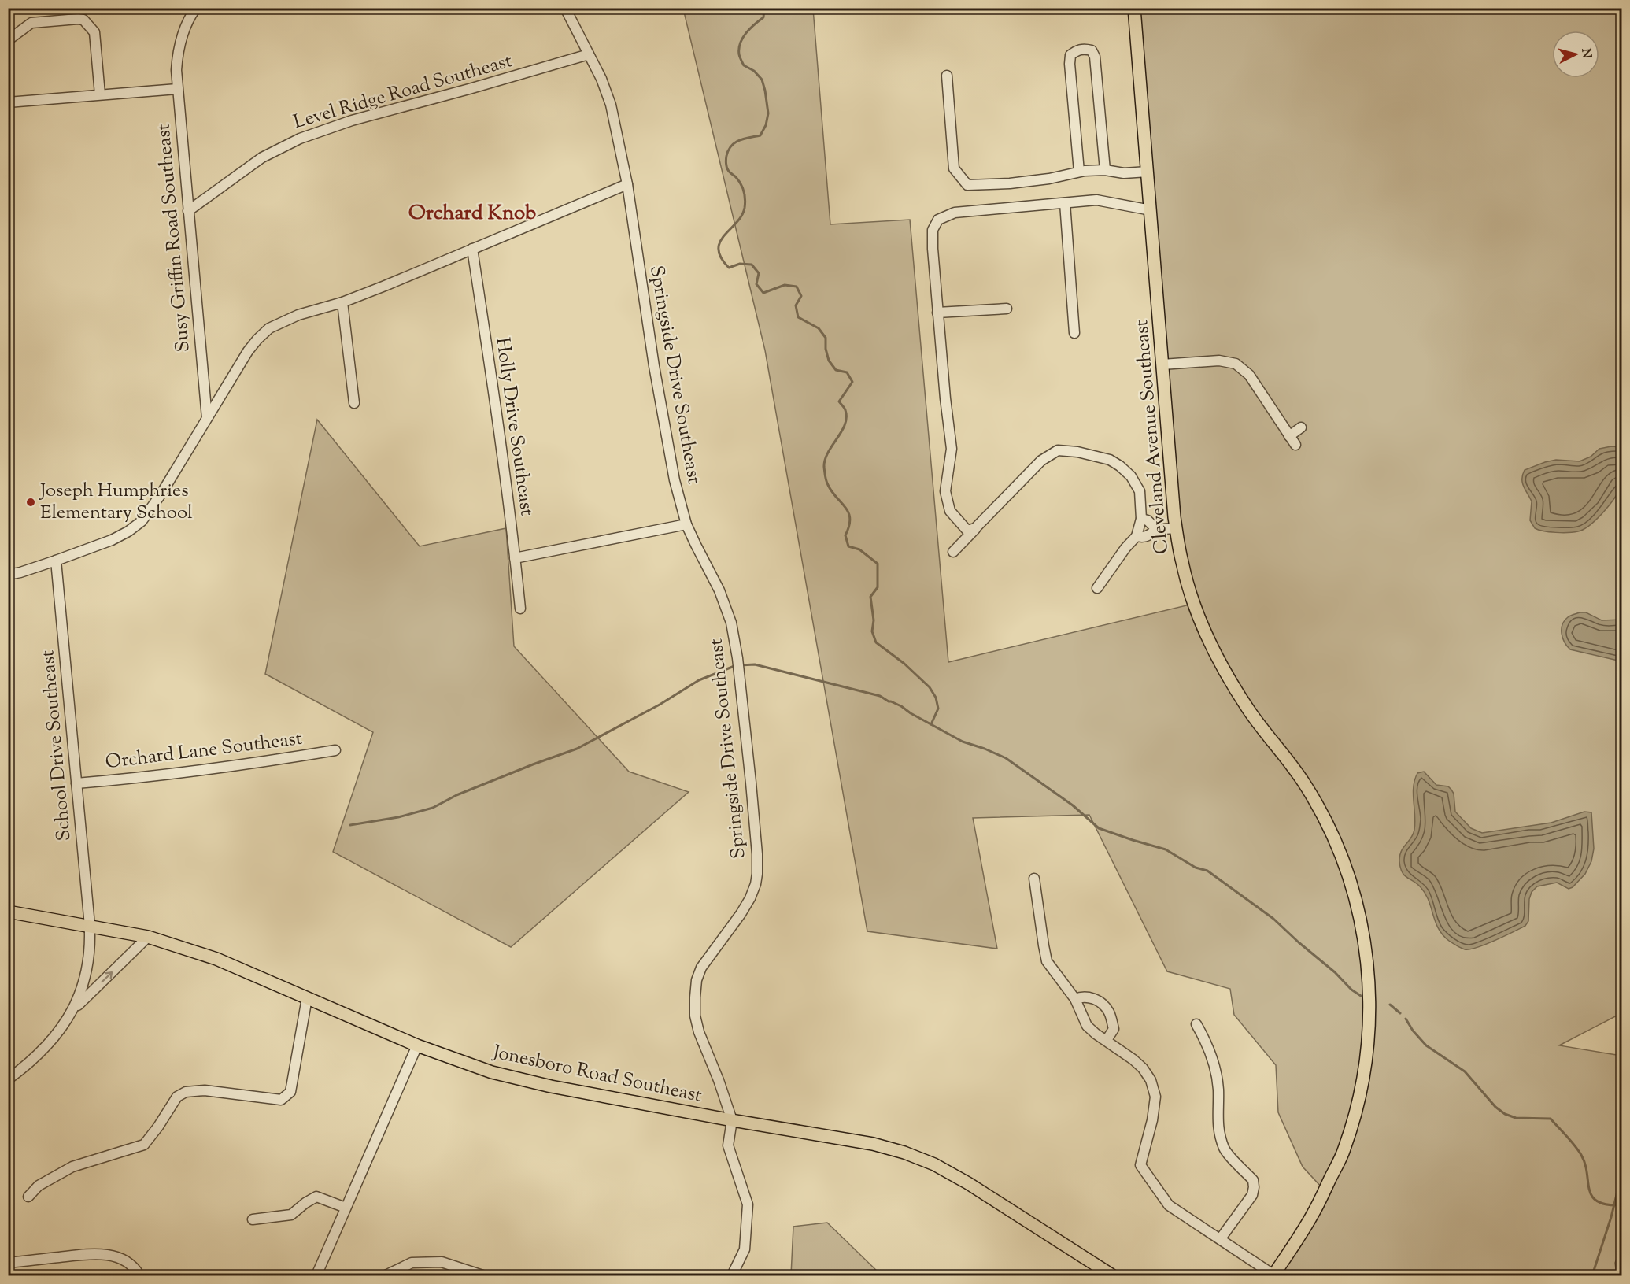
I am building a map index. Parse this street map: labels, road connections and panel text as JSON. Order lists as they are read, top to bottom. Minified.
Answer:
{"streets":{"main road":["Cleveland Avenue Southeast","Jonesboro Road Southeast"],"street":["Level Ridge Road Southeast","Susy Griffin Road Southeast","Springside Drive Southeast","Holly Drive Southeast","School Drive Southeast","Orchard Lane Southeast"]},"crossings":[["Level Ridge Road Southeast","Susy Griffin Road Southeast"],["Level Ridge Road Southeast","Springside Drive Southeast"],["Springside Drive Southeast","Jonesboro Road Southeast"],["School Drive Southeast","Orchard Lane Southeast"],["School Drive Southeast","Jonesboro Road Southeast"]],"districts":["Orchard Knob"],"places":["Joseph Humphries Elementary School"],"north":"right"}
